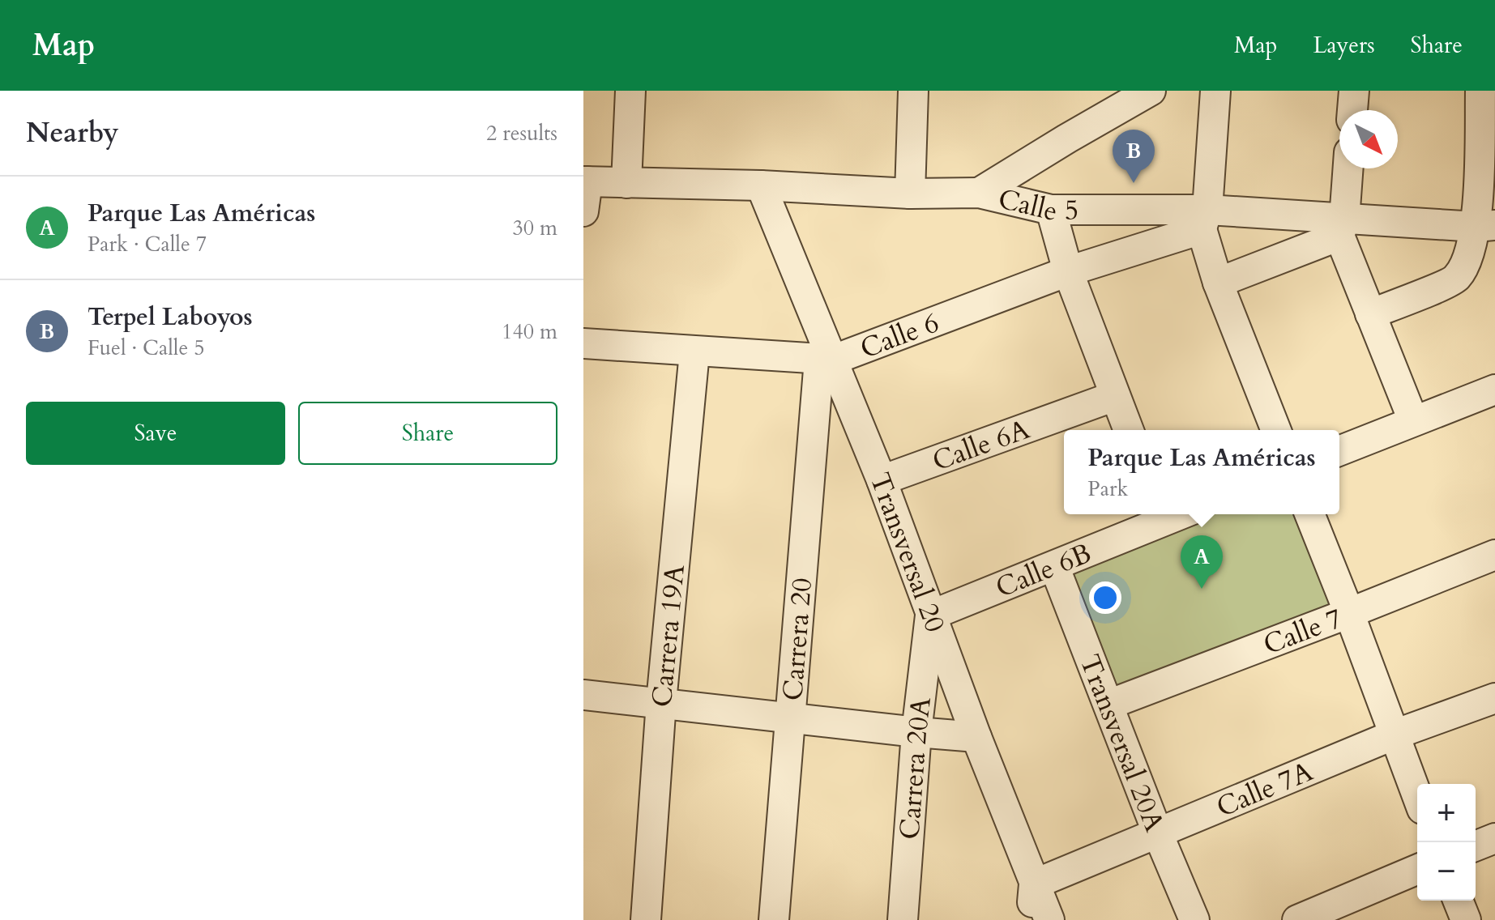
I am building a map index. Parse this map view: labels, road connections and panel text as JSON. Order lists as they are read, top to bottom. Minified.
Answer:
{"streets":{"street":["Calle 5","Calle 6","Calle 6A","Transversal 20","Calle 6B","Calle 7","Carrera 19A","Carrera 20","Transversal 20A","Carrera 20A","Calle 7A"]},"crossings":[["Calle 5","Calle 6"],["Calle 5","Transversal 20"],["Calle 6","Transversal 20"],["Calle 6","Carrera 19A"],["Calle 6","Carrera 20"],["Calle 6A","Transversal 20"],["Transversal 20","Calle 6B"],["Transversal 20","Carrera 20"],["Transversal 20","Carrera 20A"],["Transversal 20","Calle 7A"],["Calle 6B","Transversal 20A"],["Calle 6B","Carrera 20A"],["Calle 7","Transversal 20A"],["Transversal 20A","Calle 7A"]],"north":"bottom right","page":{"header":"Map","nav":["Map","Layers","Share"],"heading":["Nearby","2 results"],"pins":["B","A"],"list":[{"mark":"A","name":"Parque Las Américas","note":"Park · Calle 7","value":"30 m"},{"mark":"B","name":"Terpel Laboyos","note":"Fuel · Calle 5","value":"140 m"}],"buttons":["Save","Share"],"popup":["Parque Las Américas","Park"],"map_buttons":["+","−"]}}
